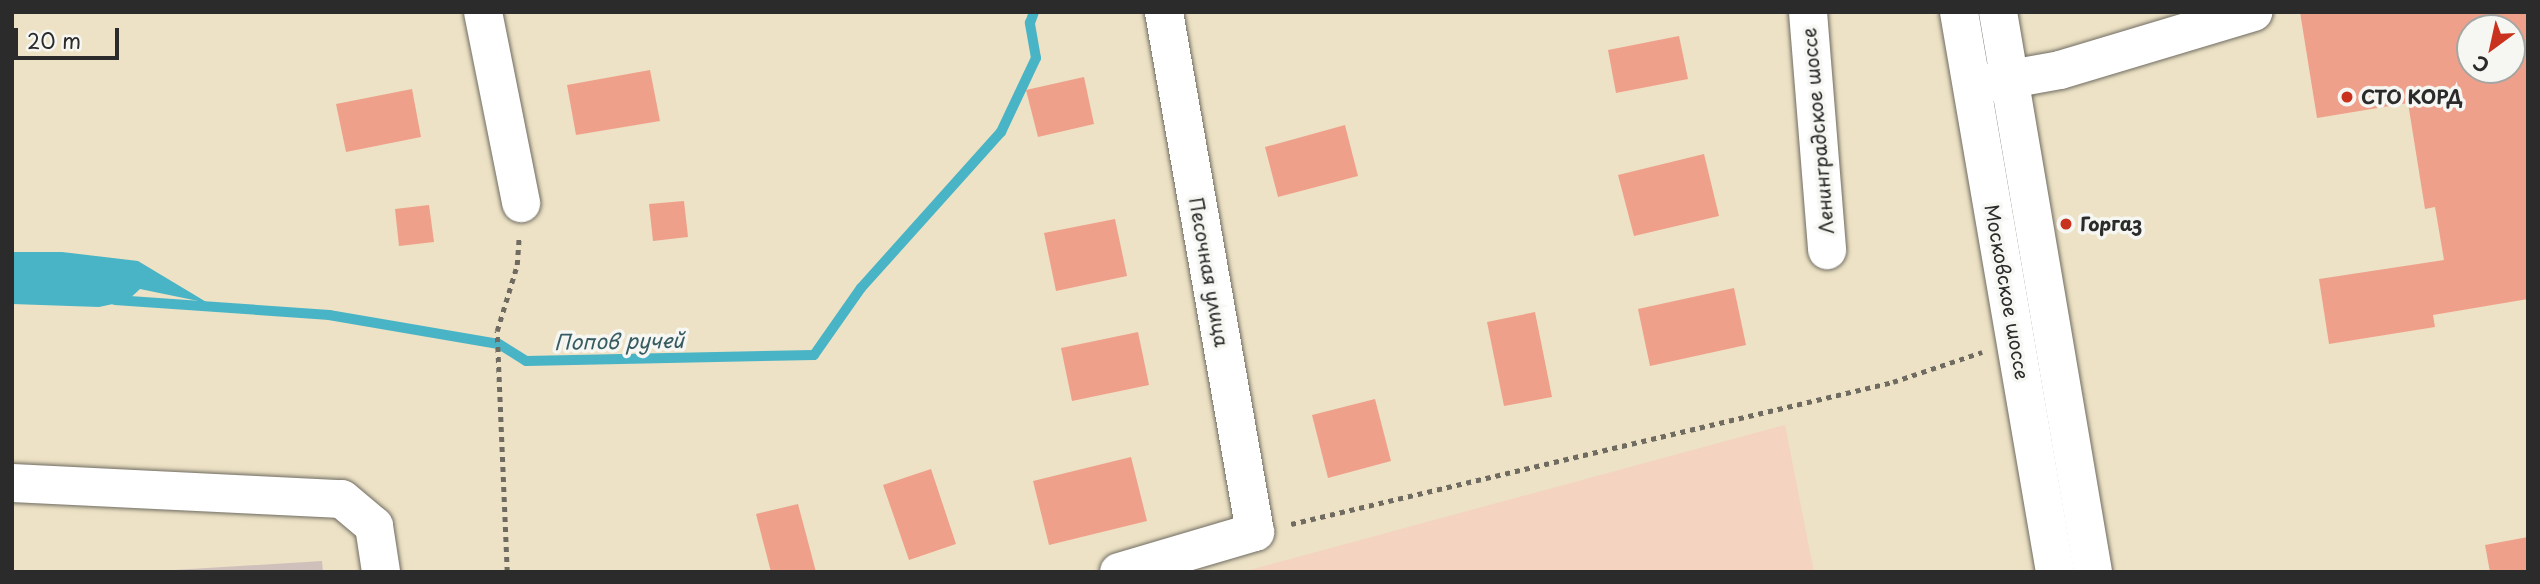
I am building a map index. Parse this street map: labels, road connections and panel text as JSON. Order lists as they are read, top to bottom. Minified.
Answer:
{"streets":{"street":["Ленинградское шоссе","Песочная улица","Московское шоссе"]},"water":["Попов ручей"],"places":["СТО КОРД","Горгаз"],"scale_bar":"20 m","north":"bottom left"}
